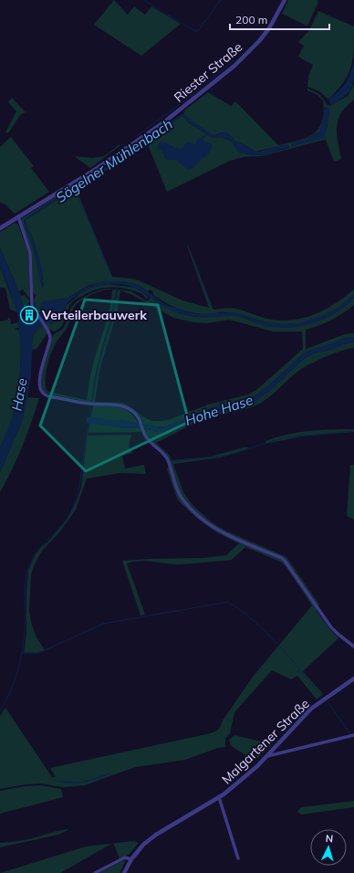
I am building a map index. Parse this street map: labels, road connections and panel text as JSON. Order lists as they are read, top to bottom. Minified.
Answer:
{"streets":{"street":["Riester Straße","Malgartener Straße"]},"water":["Sögelner Mühlenbach","Hase","Hohe Hase"],"places":{"building":["Verteilerbauwerk"]},"scale_bar":"200 m","north":"top"}
